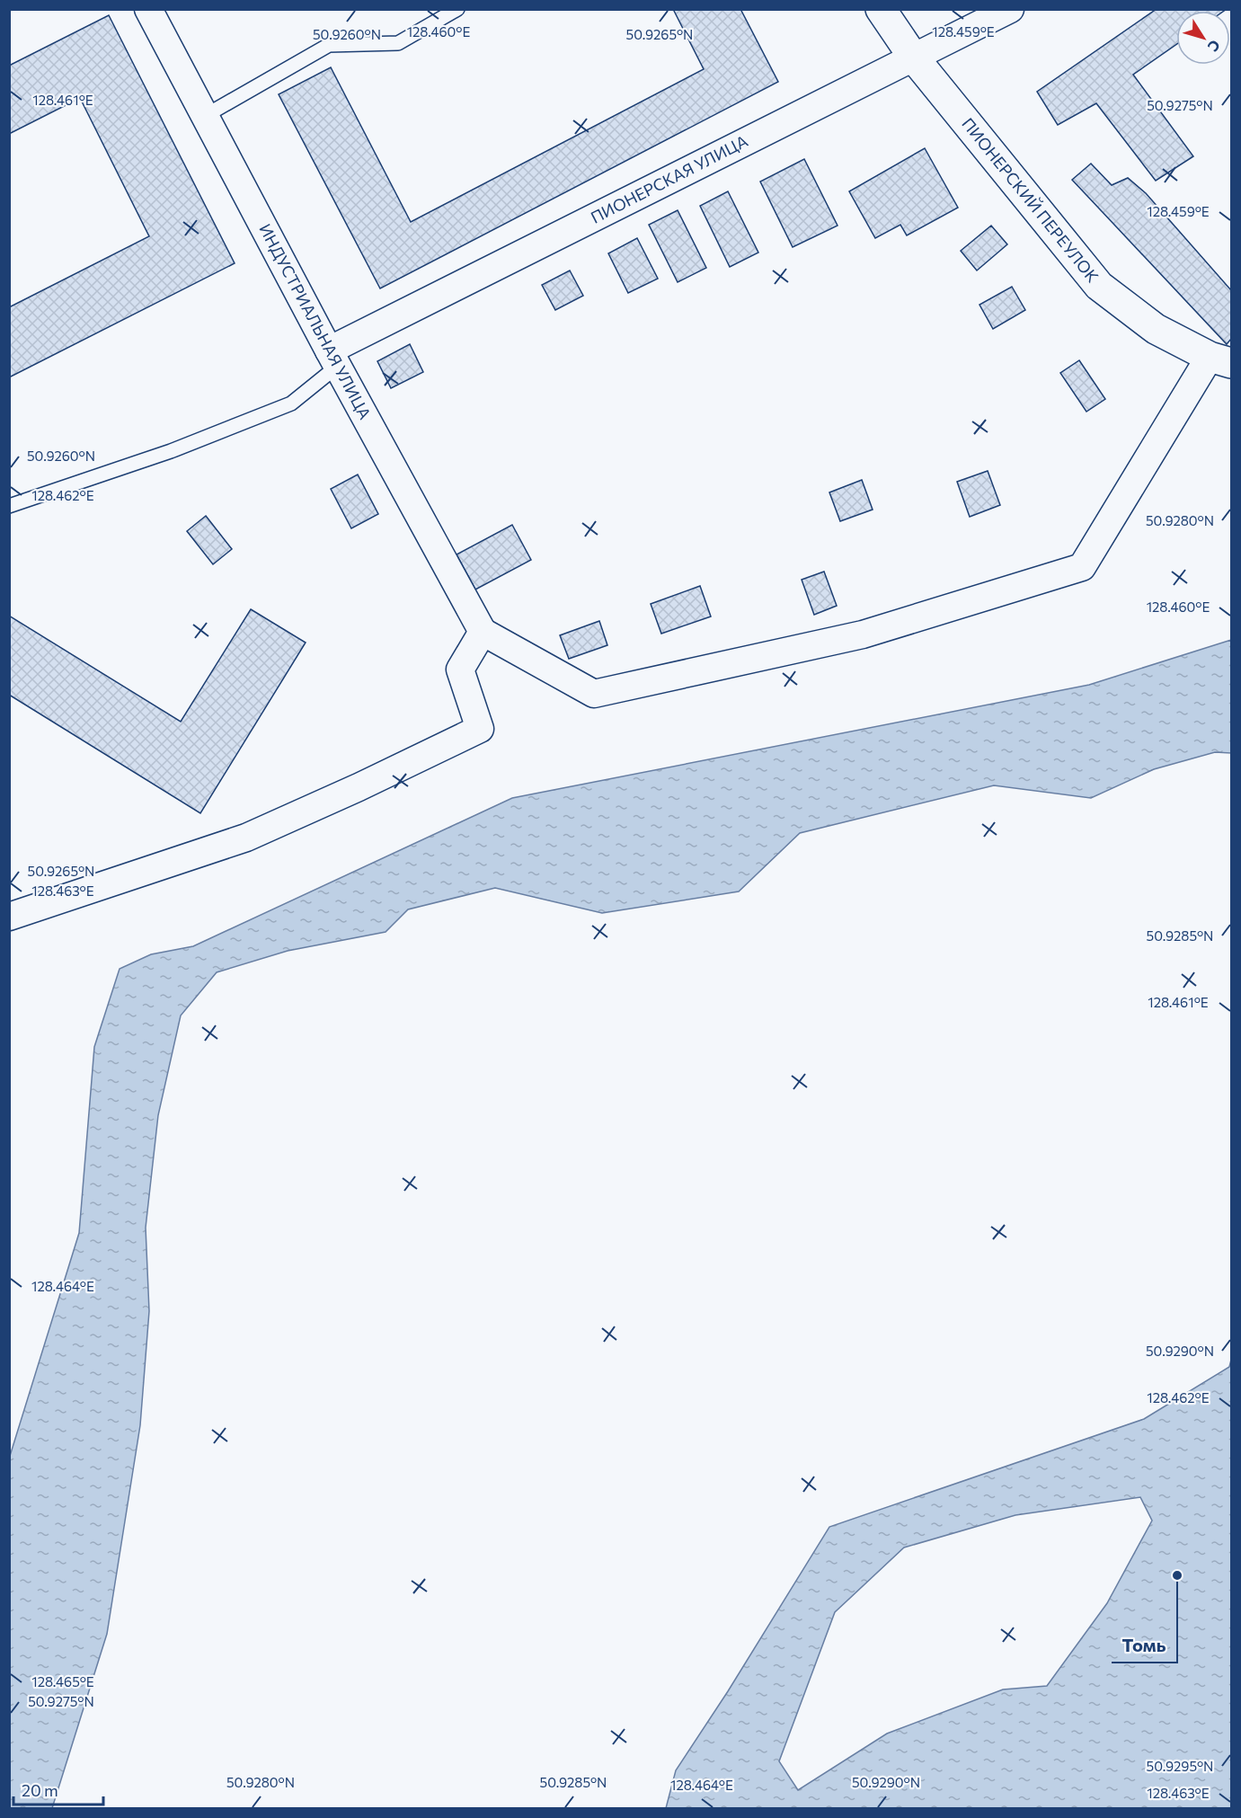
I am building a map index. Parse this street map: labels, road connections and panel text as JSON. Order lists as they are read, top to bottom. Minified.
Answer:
{"streets":{"main road":["ПИОНЕРСКИЙ ПЕРЕУЛОК"],"street":["ПИОНЕРСКАЯ УЛИЦА","ИНДУСТРИАЛЬНАЯ УЛИЦА"]},"crossings":[["ПИОНЕРСКАЯ УЛИЦА","ПИОНЕРСКИЙ ПЕРЕУЛОК"],["ПИОНЕРСКАЯ УЛИЦА","ИНДУСТРИАЛЬНАЯ УЛИЦА"]],"places":["Томь"],"scale_bar":"20 m","north":"bottom right","coordinates":["128.459°E","128.460°E","50.9260°N","50.9265°N","128.461°E","50.9275°N","128.462°E","50.9280°N","128.463°E","50.9285°N","128.464°E","50.9290°N","128.465°E","50.9295°N"]}
